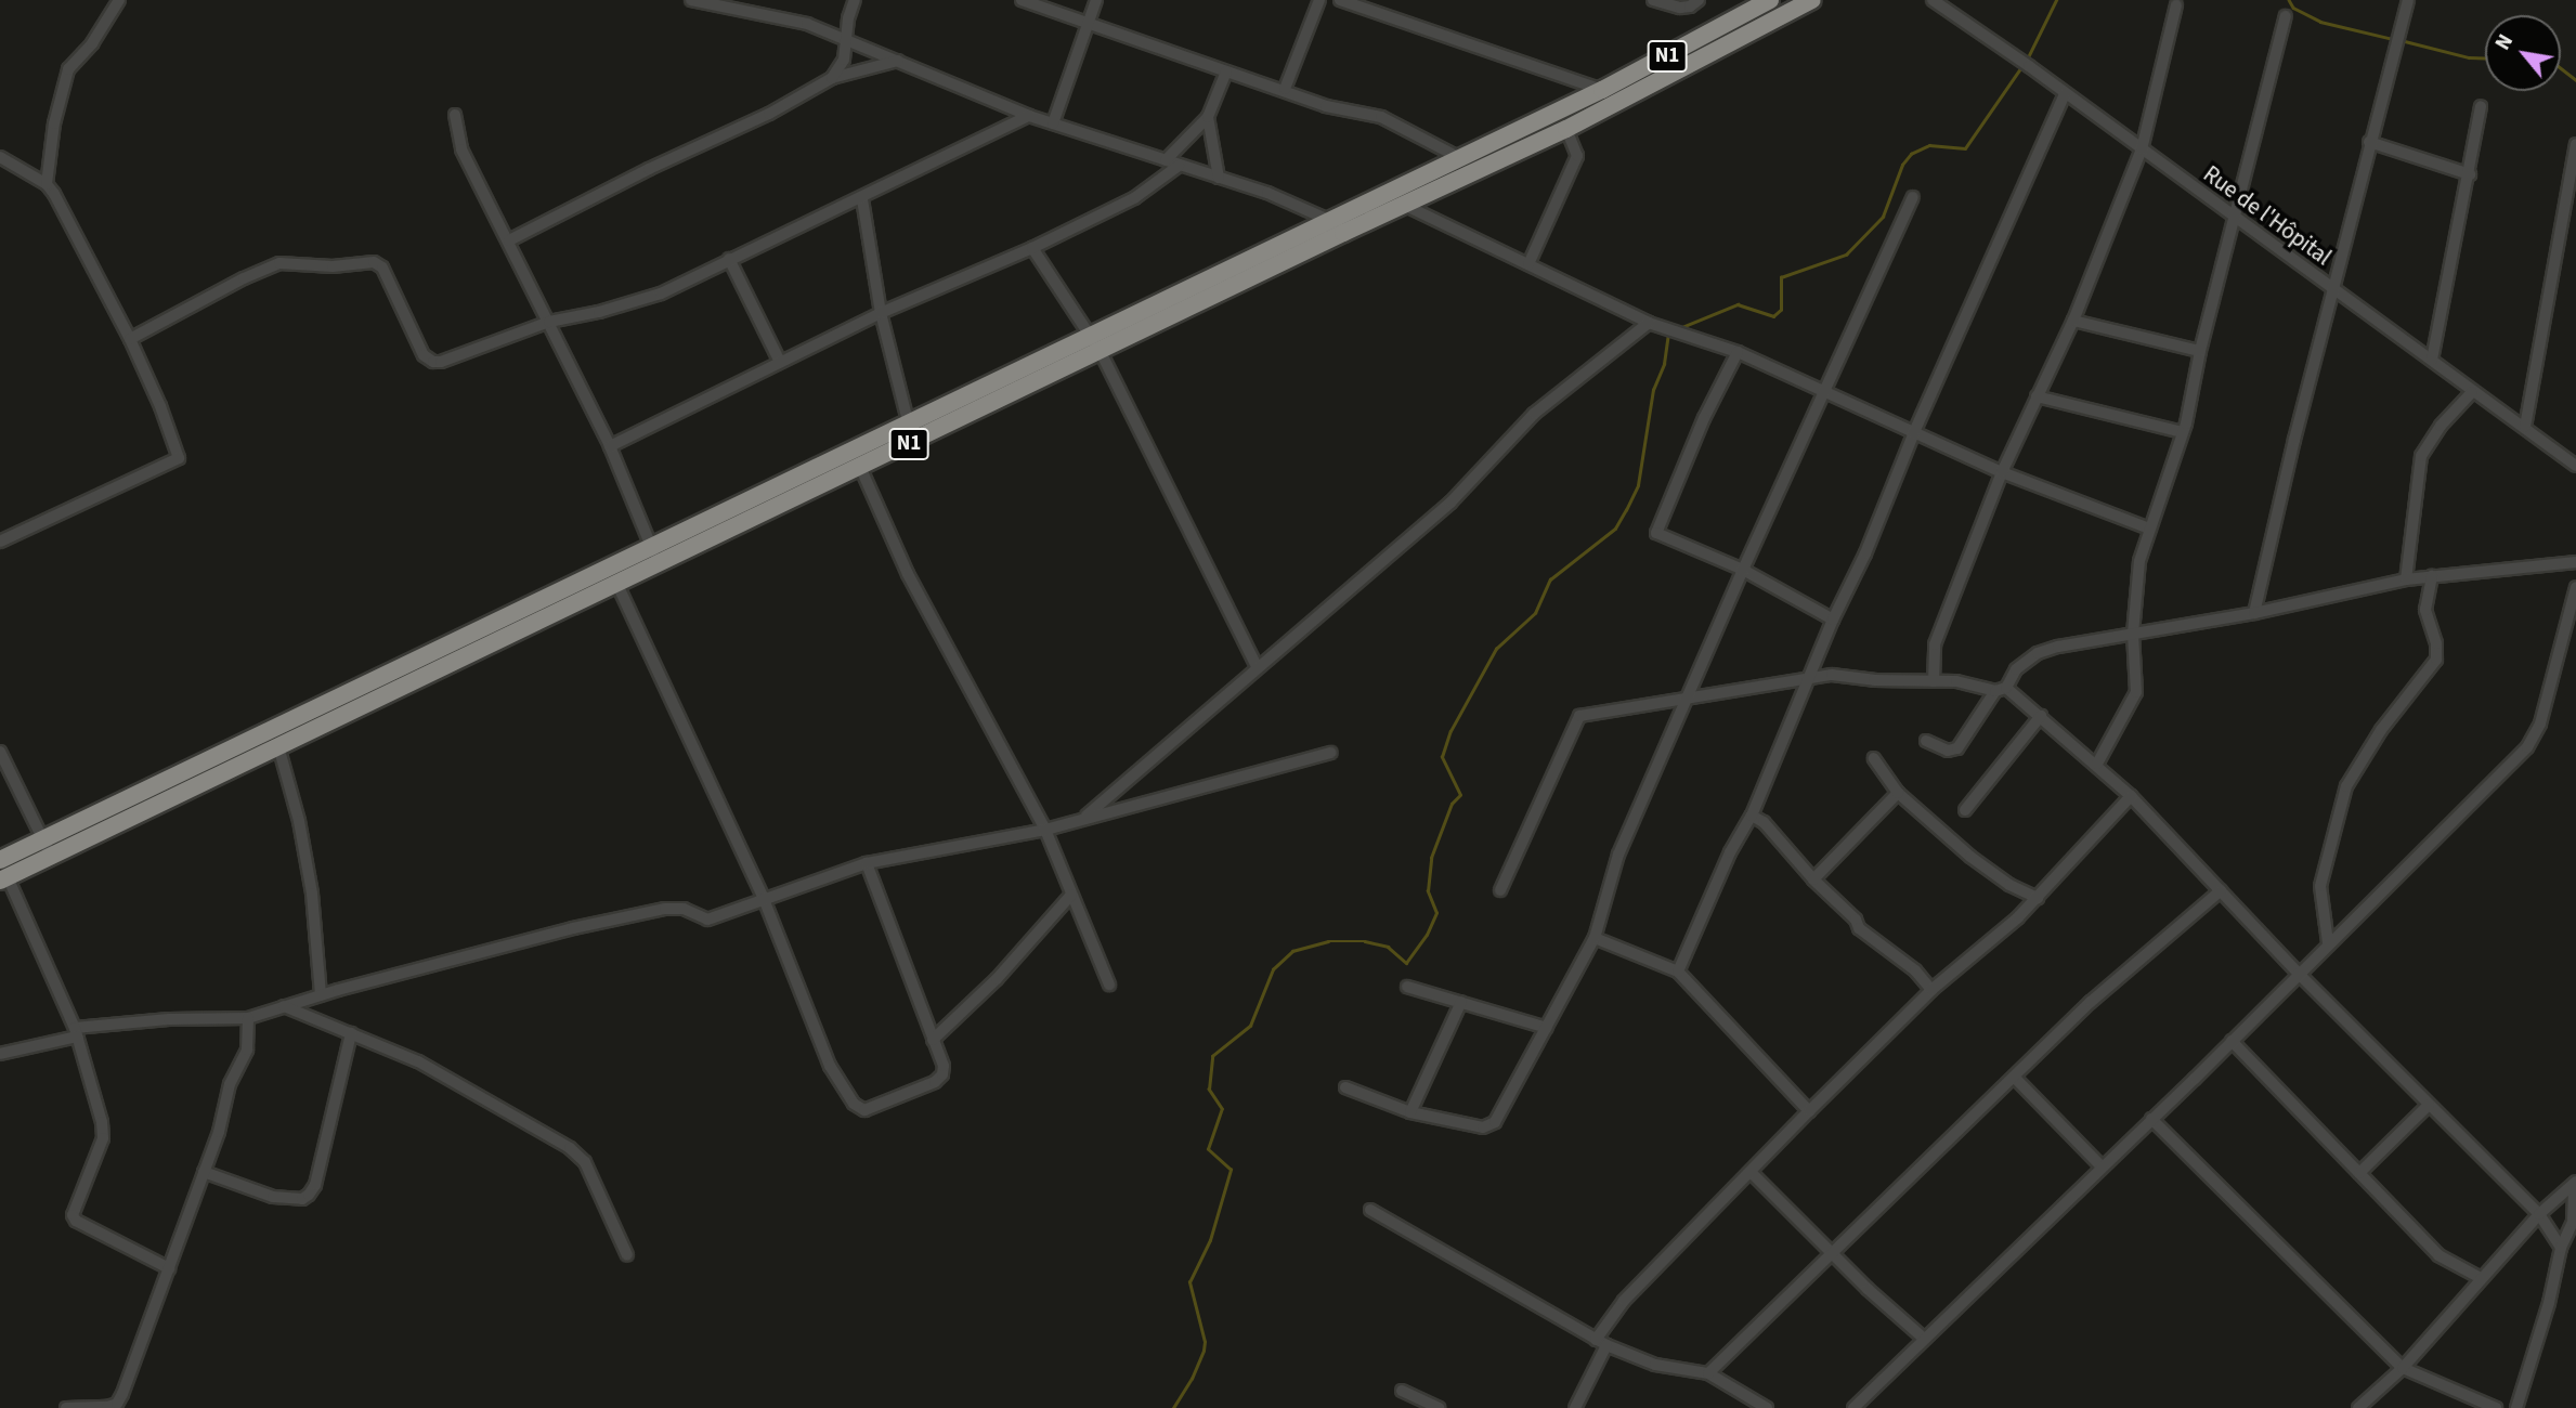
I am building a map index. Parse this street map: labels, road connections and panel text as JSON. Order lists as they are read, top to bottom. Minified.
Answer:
{"streets":{"highway":["N1"],"street":["Rue de l'Hôpital"]},"north":"top left"}
